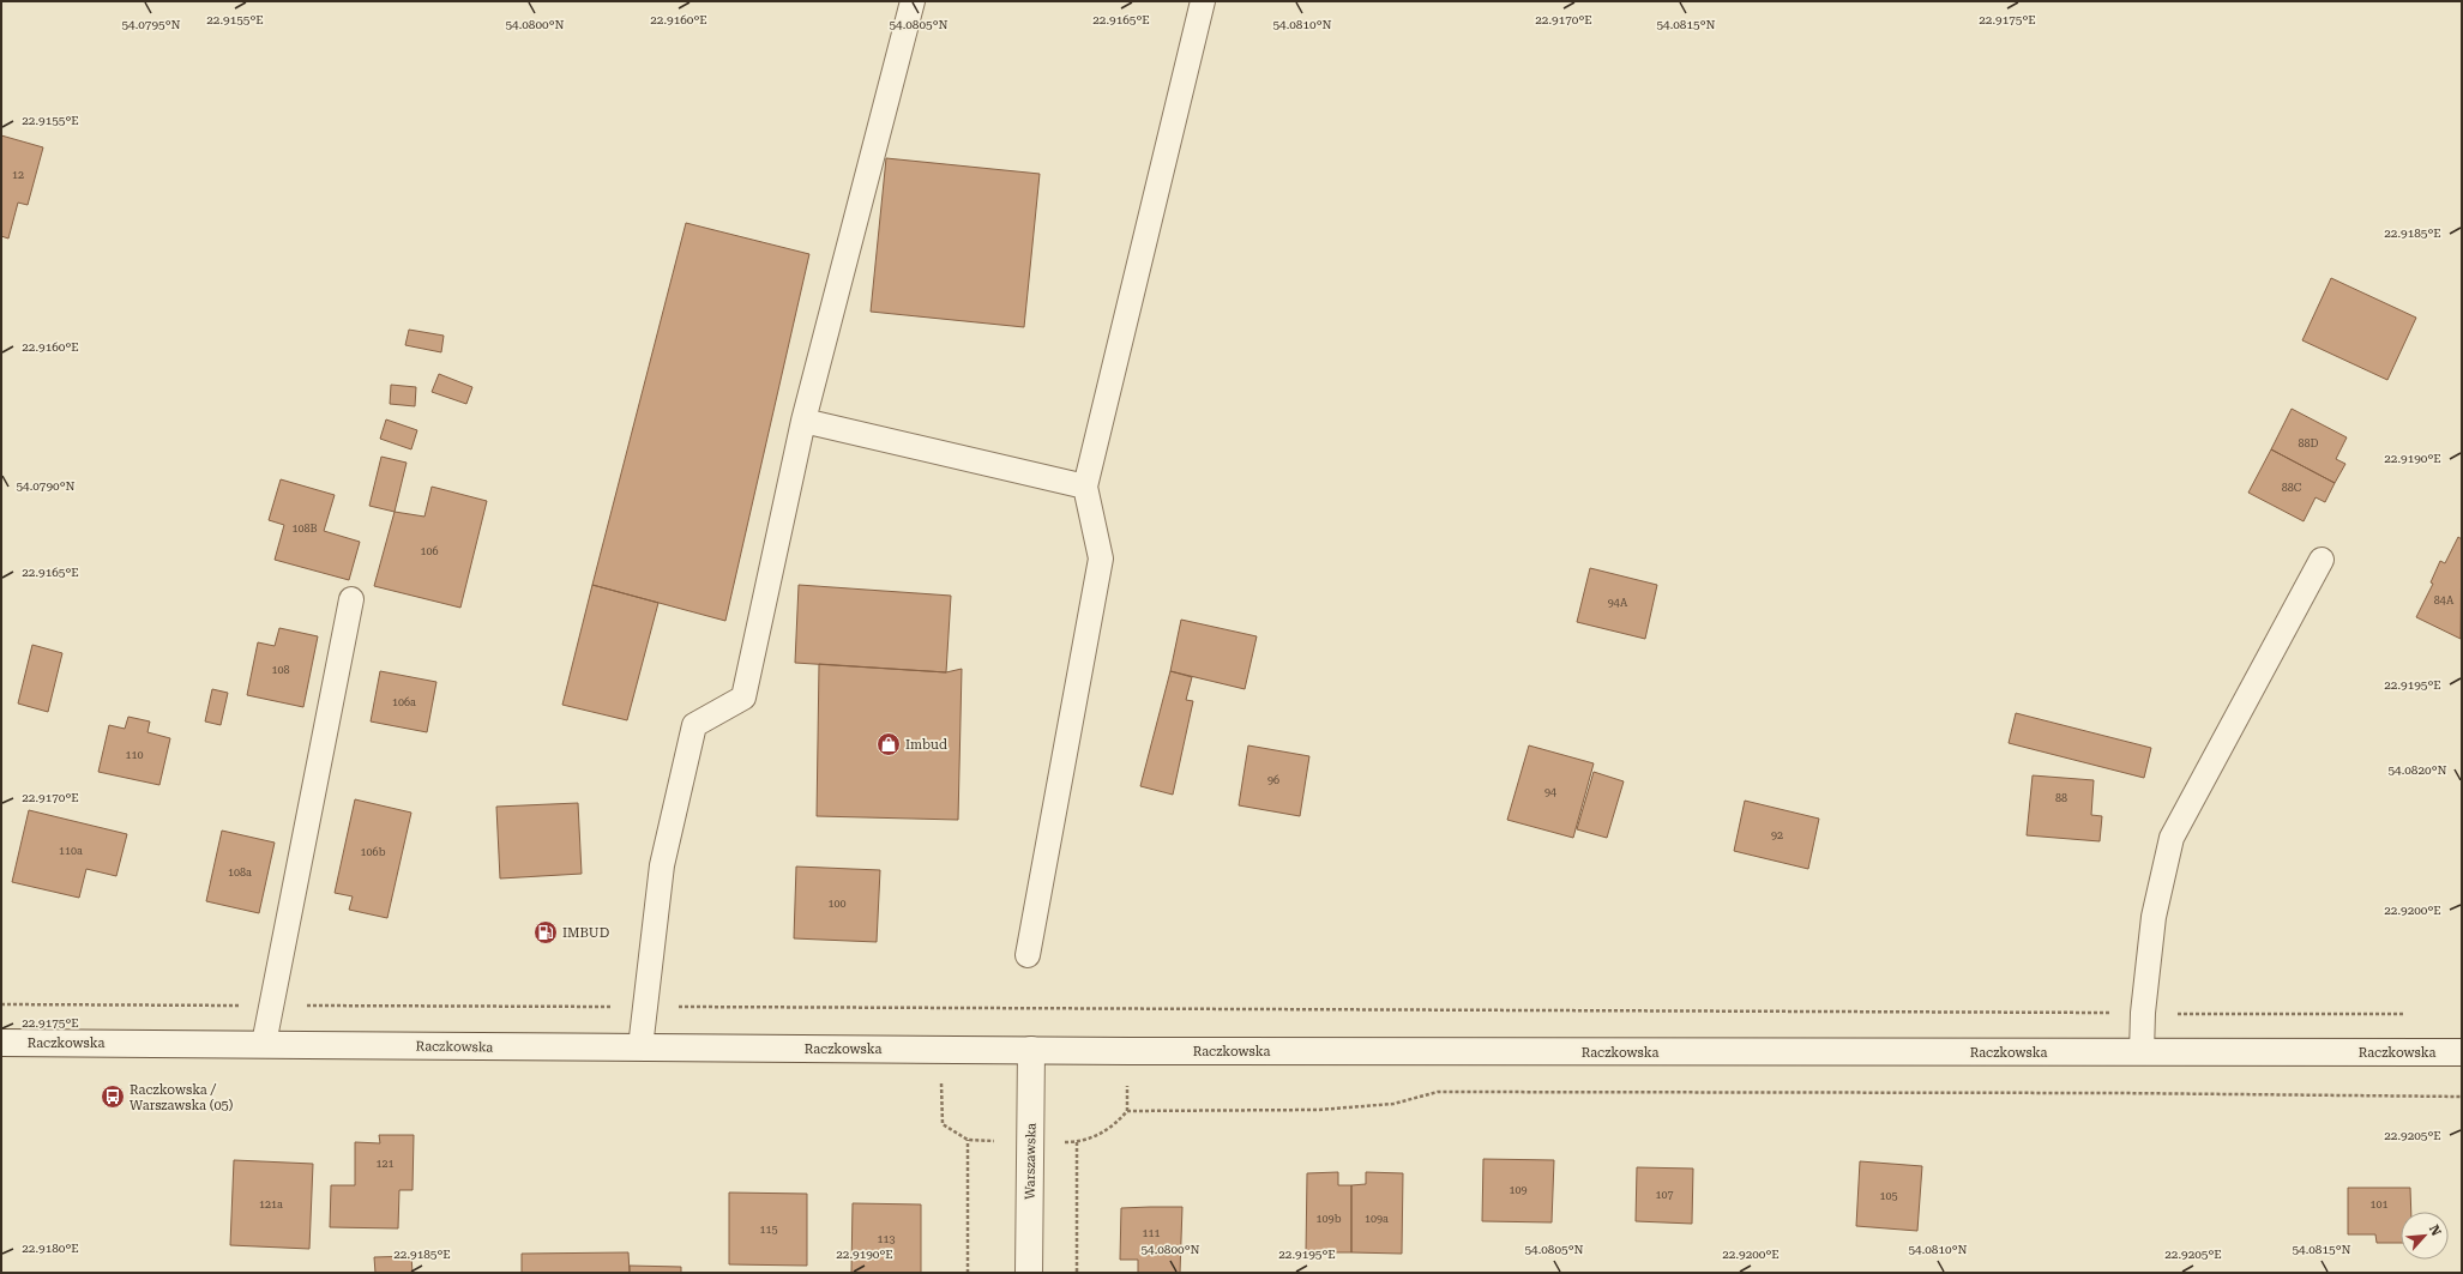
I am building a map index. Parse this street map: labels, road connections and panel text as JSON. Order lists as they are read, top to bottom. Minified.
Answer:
{"streets":{"street":["Raczkowska","Warszawska"]},"crossings":[["Raczkowska","Warszawska"]],"places":{"shop":["Imbud"],"fuel station":["IMBUD"],"bus stop":["Raczkowska / Warszawska (05)"]},"house_numbers":["12","88D","88C","108B","106","84A","94A","108","106a","110","96","94","88","92","110a","106b","108a","100","121","109","107","105","121a","101","109b","109a","115","111","113"],"north":"top right","coordinates":["22.9155°E","22.9160°E","22.9165°E","22.9170°E","22.9175°E","54.0795°N","54.0800°N","54.0805°N","54.0810°N","54.0815°N","22.9185°E","22.9190°E","54.0790°N","22.9195°E","54.0820°N","22.9200°E","22.9205°E","22.9180°E"]}
